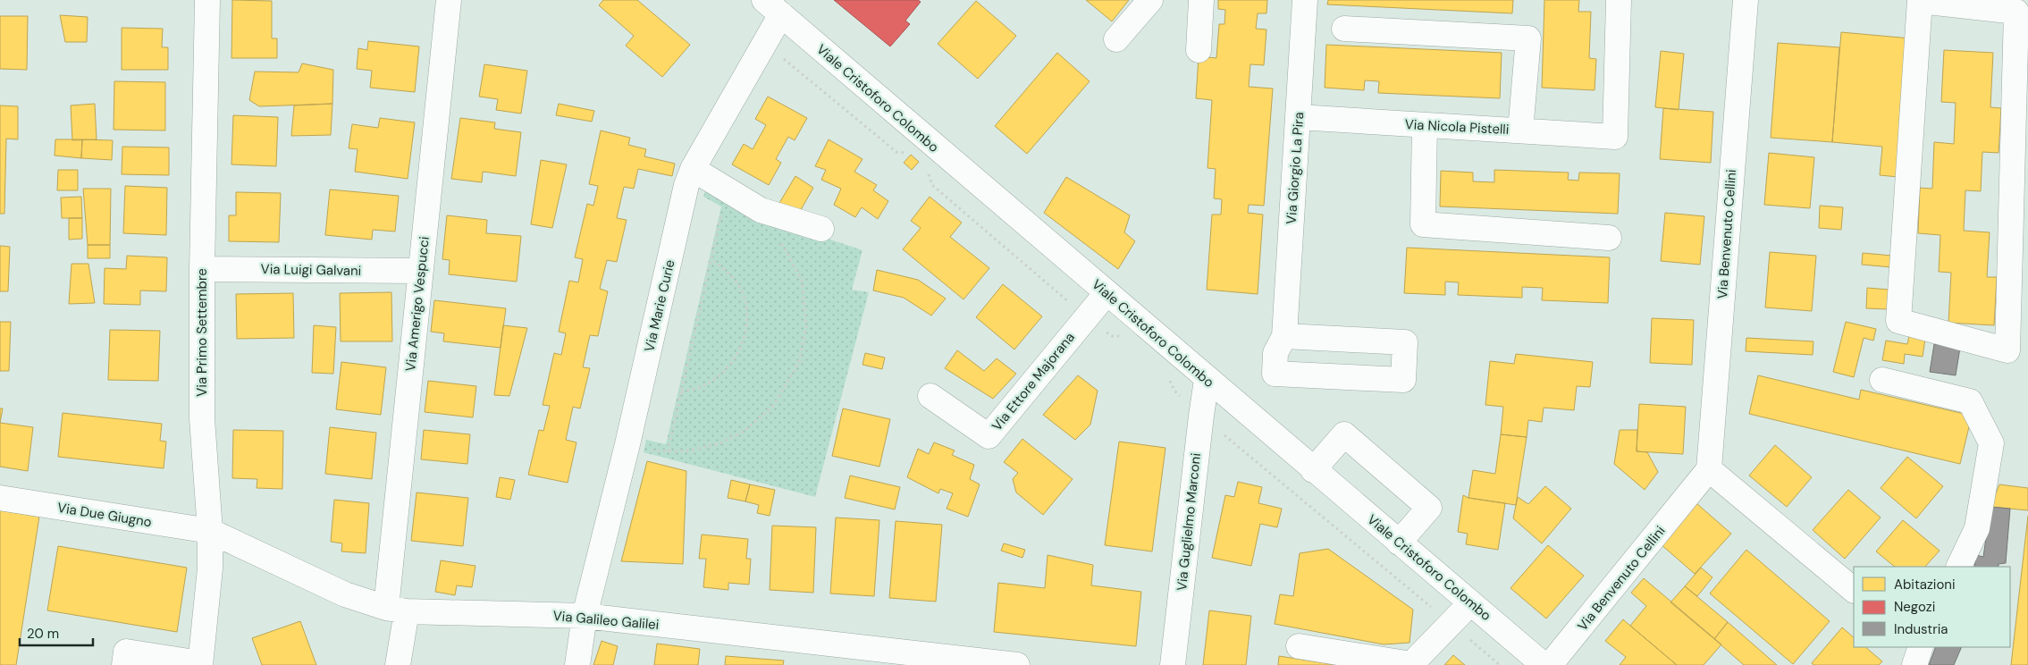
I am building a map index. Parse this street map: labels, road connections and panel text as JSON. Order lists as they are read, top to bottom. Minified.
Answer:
{"streets":{"street":["Viale Cristoforo Colombo","Via Nicola Pistelli","Via Giorgio La Pira","Via Benvenuto Cellini","Via Luigi Galvani","Via Amerigo Vespucci","Via Marie Curie","Via Primo Settembre","Via Ettore Majorana","Via Due Giugno","Via Guglielmo Marconi","Via Galileo Galilei"]},"crossings":[["Viale Cristoforo Colombo","Via Marie Curie"],["Viale Cristoforo Colombo","Via Ettore Majorana"],["Viale Cristoforo Colombo","Via Guglielmo Marconi"],["Via Nicola Pistelli","Via Giorgio La Pira"],["Via Luigi Galvani","Via Amerigo Vespucci"],["Via Luigi Galvani","Via Primo Settembre"],["Via Amerigo Vespucci","Via Galileo Galilei"],["Via Marie Curie","Via Galileo Galilei"],["Via Primo Settembre","Via Due Giugno"],["Via Primo Settembre","Via Galileo Galilei"],["Via Due Giugno","Via Galileo Galilei"]],"legend":["Abitazioni","Negozi","Industria"],"scale_bar":"20 m"}
